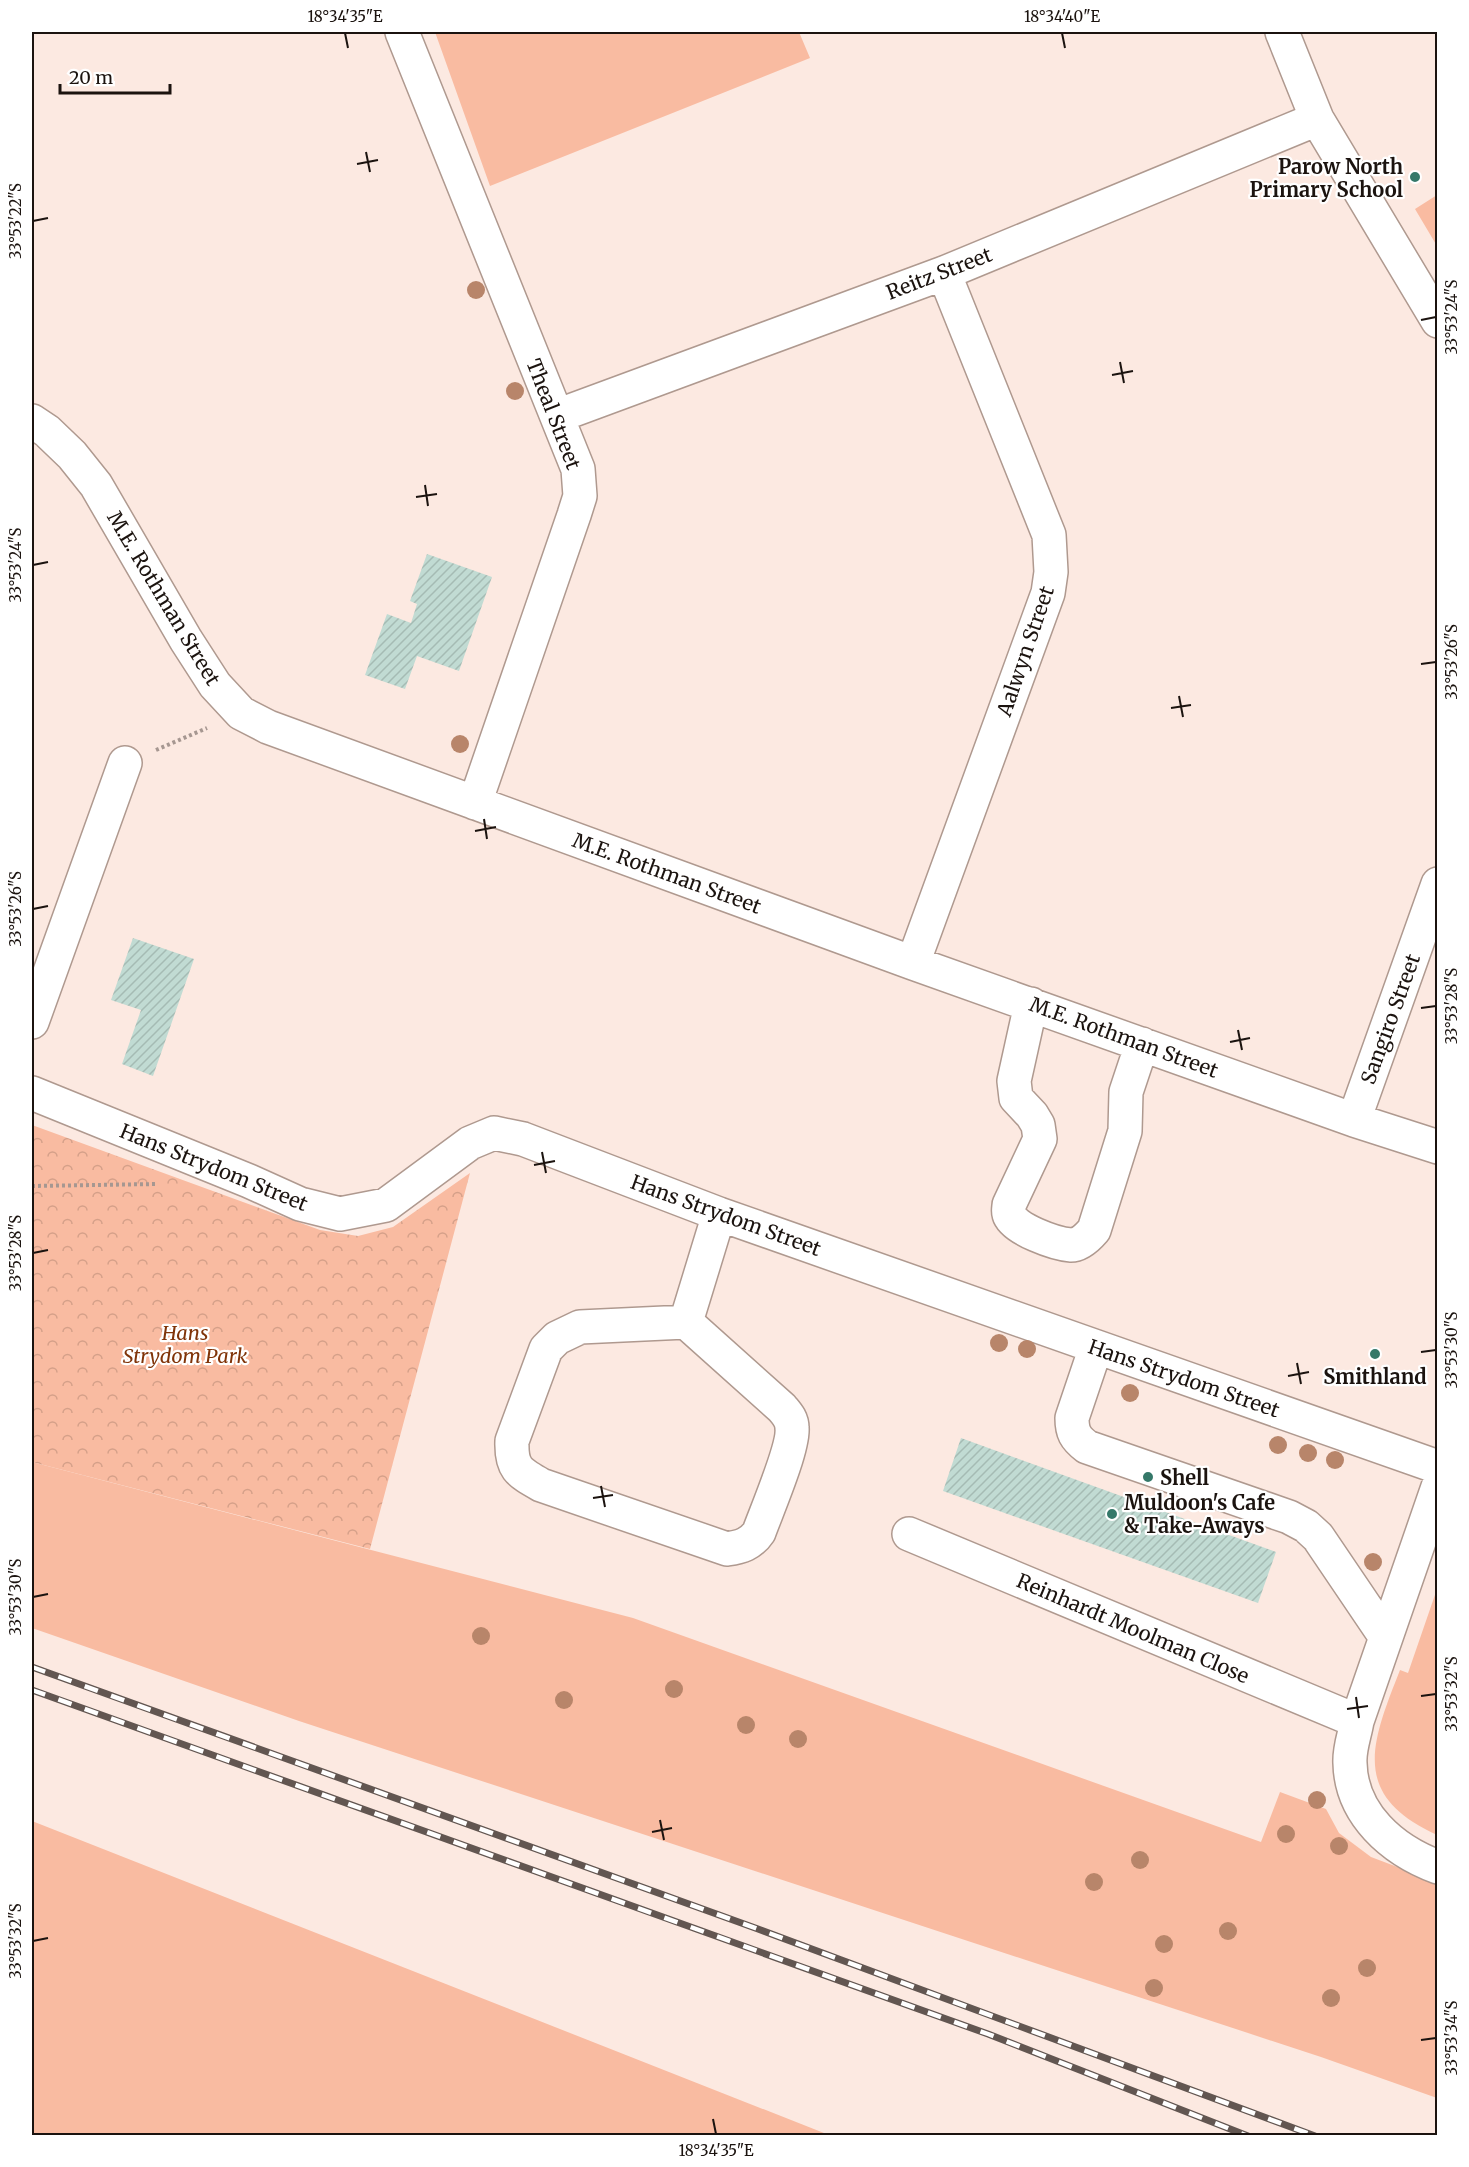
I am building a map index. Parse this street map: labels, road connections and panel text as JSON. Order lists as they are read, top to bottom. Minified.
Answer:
{"streets":{"street":["Reitz Street","Theal Street","M.E. Rothman Street","Aalwyn Street","Sangiro Street","Hans Strydom Street","Reinhardt Moolman Close"]},"crossings":[["Reitz Street","Theal Street"],["Reitz Street","Aalwyn Street"],["Theal Street","M.E. Rothman Street"],["M.E. Rothman Street","Aalwyn Street"],["M.E. Rothman Street","Sangiro Street"]],"parks":["Hans Strydom Park"],"places":["Parow North Primary School","Smithland","Shell","Muldoon's Cafe & Take-Aways"],"scale_bar":"20 m","coordinates":["18°34'35\"E","18°34'40\"E","33°53'22\"S","33°53'24\"S","33°53'26\"S","33°53'28\"S","33°53'30\"S","33°53'32\"S","33°53'34\"S"]}
